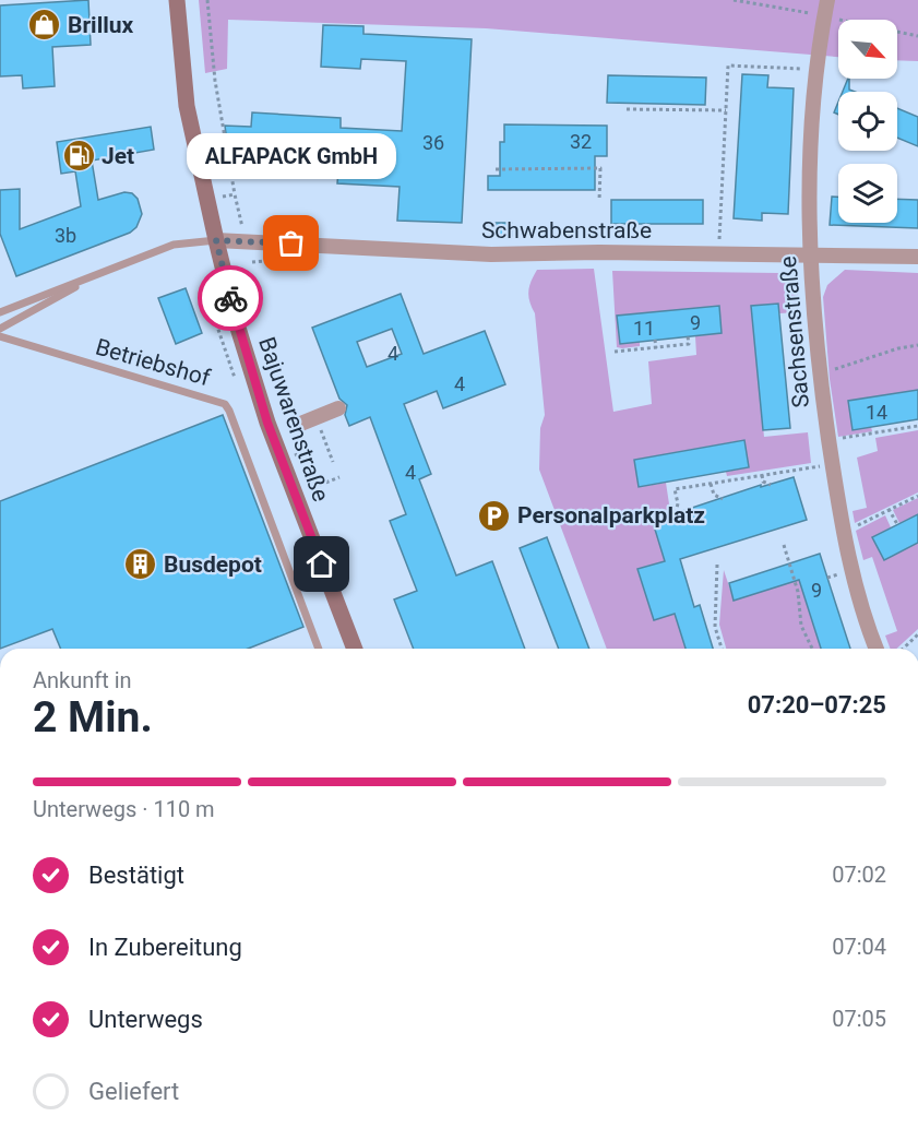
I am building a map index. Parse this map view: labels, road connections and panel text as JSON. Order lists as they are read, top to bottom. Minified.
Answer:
{"streets":{"street":["Schwabenstraße","Sachsenstraße","Bajuwarenstraße"],"lane":["Betriebshof"]},"crossings":[["Schwabenstraße","Sachsenstraße"],["Schwabenstraße","Bajuwarenstraße"]],"places":{"shop":["Brillux"],"fuel station":["Jet"],"other":["ALFAPACK GmbH"],"parking":["Personalparkplatz"],"building":["Busdepot"]},"house_numbers":["32","36","3b","9","11","4","4","14","4","9"],"north":"bottom right","page":{"bubble":"ALFAPACK GmbH","heading":["2 Min.","Ankunft in","07:20–07:25"],"bar":"Unterwegs · 110 m","list":[["Bestätigt","07:02"],["In Zubereitung","07:04"],["Unterwegs","07:05"],"Geliefert"]}}
